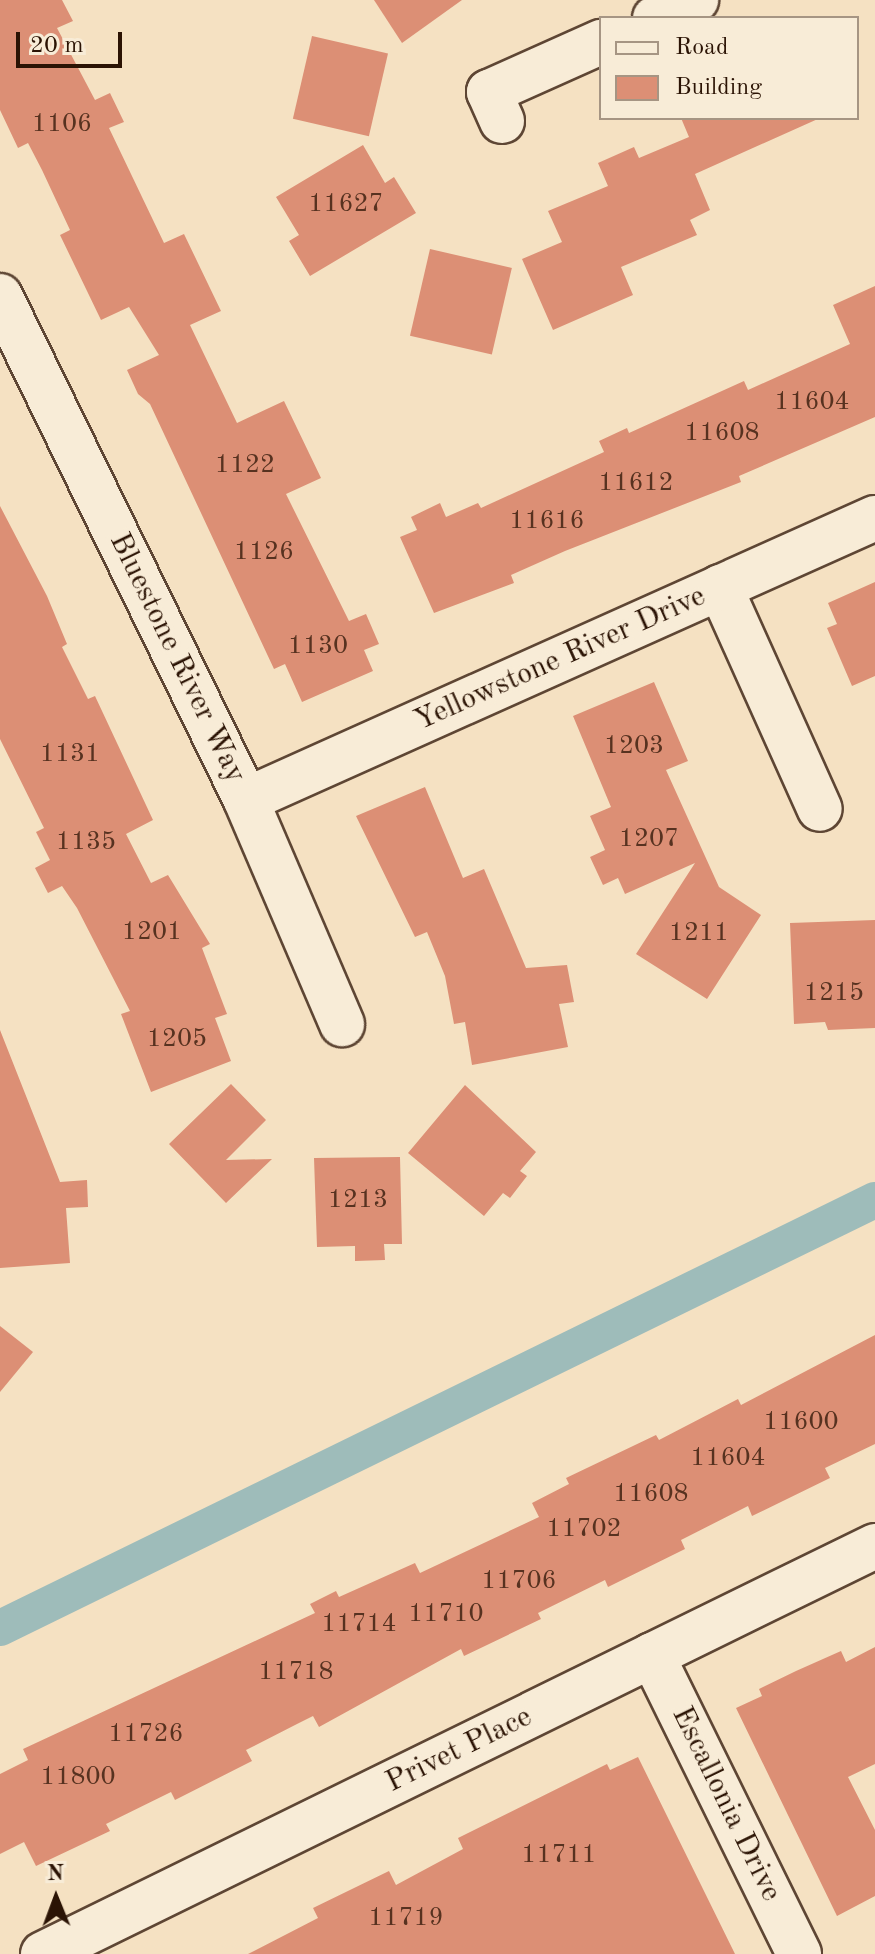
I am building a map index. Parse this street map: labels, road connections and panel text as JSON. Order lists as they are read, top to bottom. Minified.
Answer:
{"streets":{"street":["Bluestone River Way","Yellowstone River Drive","Privet Place","Escallonia Drive"]},"crossings":[["Bluestone River Way","Yellowstone River Drive"],["Privet Place","Escallonia Drive"]],"house_numbers":["1106","11627","11604","11608","1122","11612","11616","1126","1130","1203","1131","1207","1135","1201","1211","1215","1205","1213","11600","11604","11608","11702","11706","11710","11714","11718","11726","11800","11711","11719"],"legend":["Road","Building"],"scale_bar":"20 m","north":"top"}
